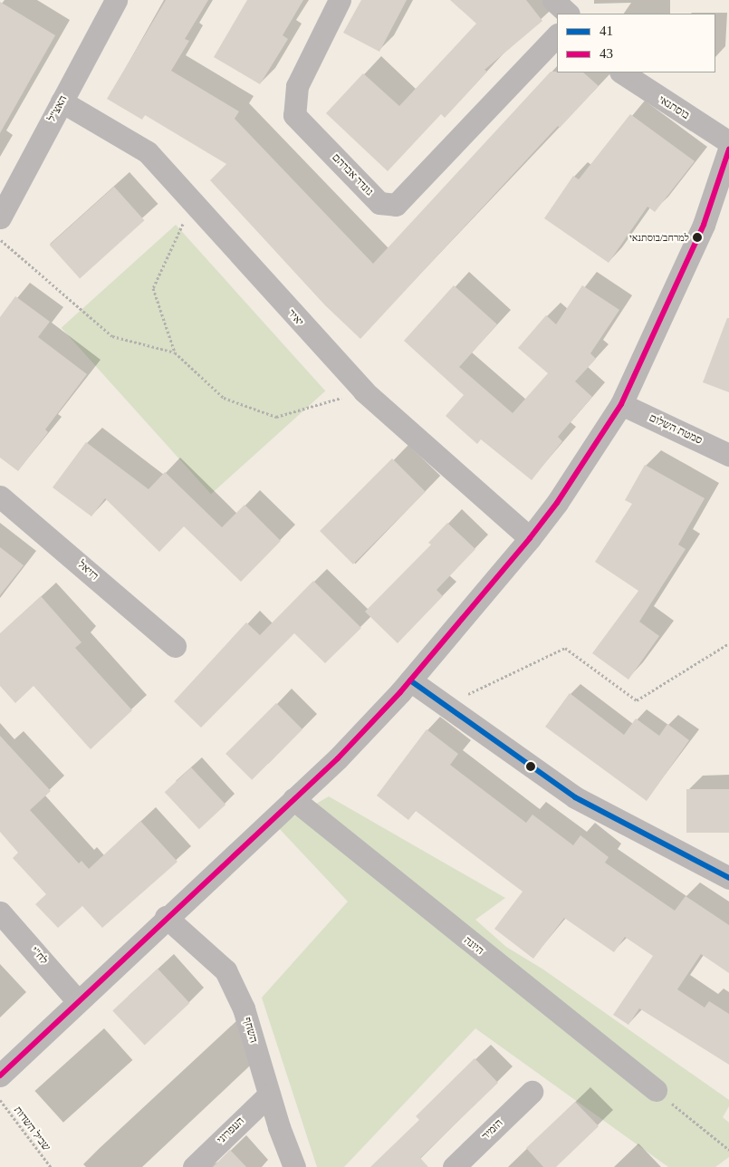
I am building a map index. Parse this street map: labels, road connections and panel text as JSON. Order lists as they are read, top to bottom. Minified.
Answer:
{"streets":{"street":["בוסתנאי","האצ\"ל","גונדר אברהם","יאיר","סמטת השלום","רזיאל","היונה","לח\"י","השחף","הזמיר","העפרוני"],"path":["שביל השדות"]},"crossings":[["האצ\"ל","יאיר"],["השחף","העפרוני"]],"places":["למרחב/בוסתנאי"],"lines":["transit line 43","transit line 41"],"legend":["41","43"]}
